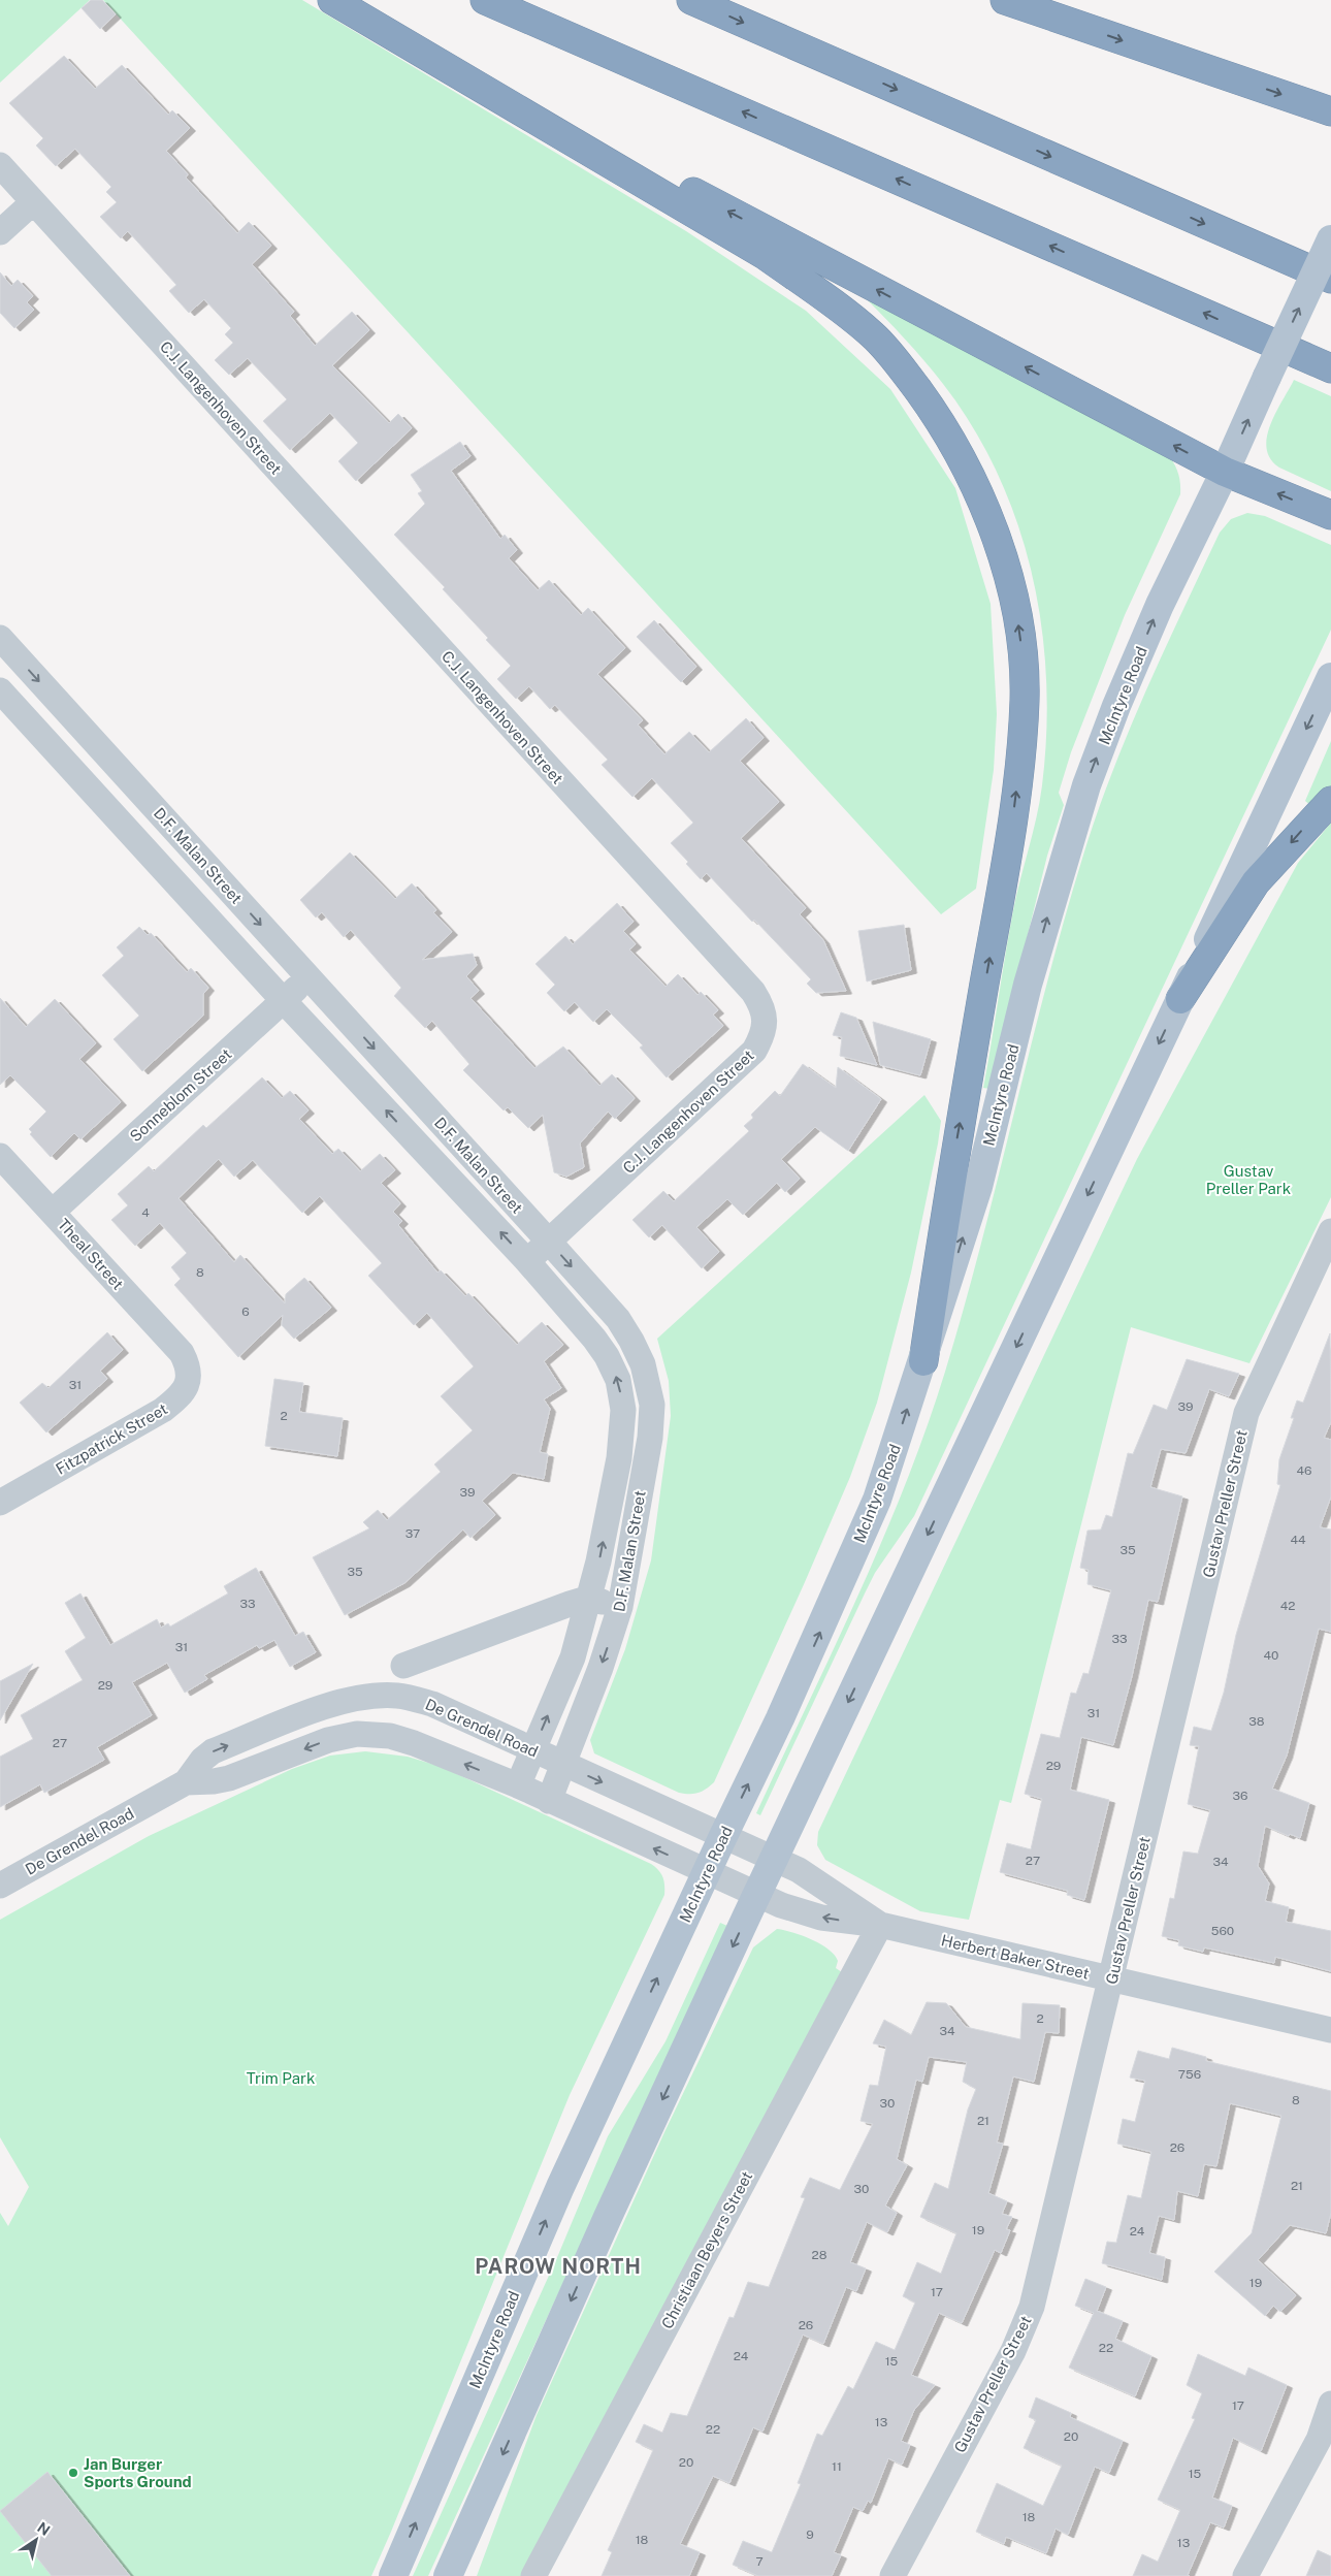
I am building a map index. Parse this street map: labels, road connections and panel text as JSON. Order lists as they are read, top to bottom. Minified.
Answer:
{"streets":{"main road":["McIntyre Road"],"street":["C.J. Langenhoven Street","D.F. Malan Street","Sonneblom Street","Theal Street","Fitzpatrick Street","Gustav Preller Street","De Grendel Road","Herbert Baker Street","Christiaan Beyers Street"]},"crossings":[["C.J. Langenhoven Street","D.F. Malan Street"],["McIntyre Road","De Grendel Road"],["D.F. Malan Street","Sonneblom Street"],["D.F. Malan Street","De Grendel Road"],["Sonneblom Street","Theal Street"],["Theal Street","Fitzpatrick Street"],["Gustav Preller Street","Herbert Baker Street"],["De Grendel Road","Herbert Baker Street"],["Herbert Baker Street","Christiaan Beyers Street"]],"districts":["PAROW NORTH"],"parks":["Gustav Preller Park","Trim Park"],"places":["Jan Burger Sports Ground"],"house_numbers":["4","8","6","31","39","2","46","39","37","44","35","35","33","42","33","31","40","29","31","38","27","29","36","27","34","560","2","34","756","8","30","21","26","21","30","19","24","28","19","17","26","22","24","15","17","13","22","20","20","11","15","18","9","18","13","7"],"north":"top right"}
